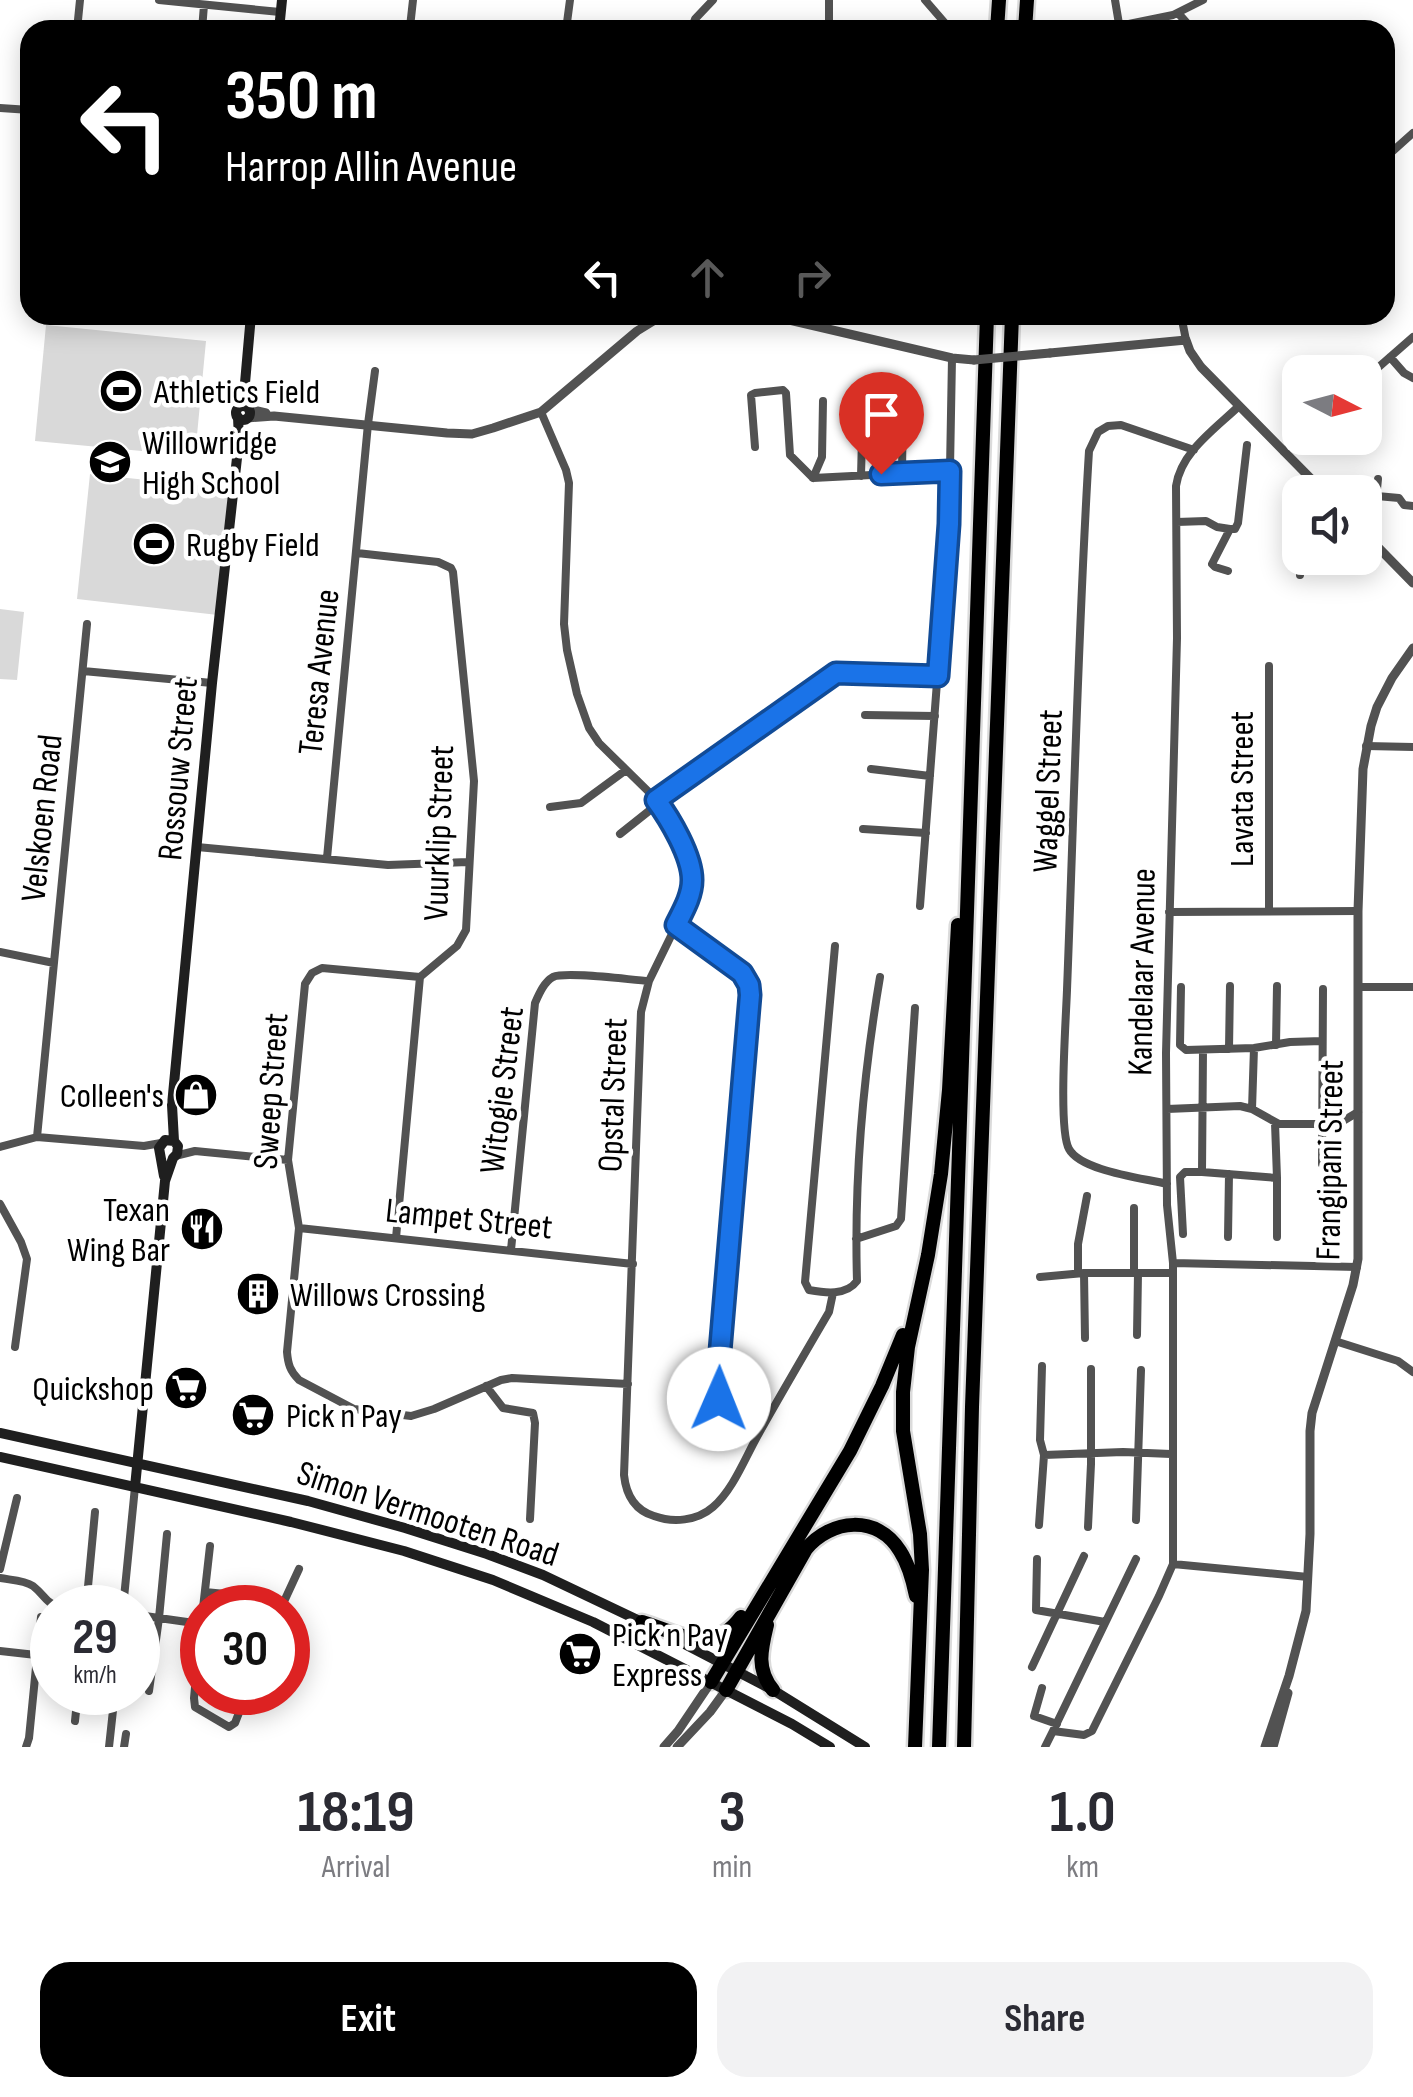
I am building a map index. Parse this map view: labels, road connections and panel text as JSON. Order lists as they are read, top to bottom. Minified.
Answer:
{"streets":{"main road":["Rossouw Street","Simon Vermooten Road"],"street":["Teresa Avenue","Lavata Street","Waggel Street","Velskoen Road","Vuurklip Street","Kandelaar Avenue","Witogie Street","Sweep Street","Opstal Street","Frangipani Street","Lampet Street"]},"crossings":[["Teresa Avenue","Vuurklip Street"],["Rossouw Street","Simon Vermooten Road"],["Waggel Street","Kandelaar Avenue"],["Vuurklip Street","Sweep Street"],["Witogie Street","Opstal Street"],["Witogie Street","Lampet Street"],["Sweep Street","Lampet Street"],["Opstal Street","Lampet Street"]],"places":{"sports":["Athletics Field","Rugby Field"],"school or university":["Willowridge High School"],"shop":["Colleen's"],"restaurant":["Texan Wing Bar"],"building":["Willows Crossing"],"supermarket":["Quickshop","Pick n Pay","Pick n Pay Express"]},"north":"right","page":{"turn":["350 m","Harrop Allin Avenue"],"speed":"29 km/h","limit":"30","eta":["18:19","Arrival","3","min","1.0","km"],"buttons":["Exit","Share"]}}
